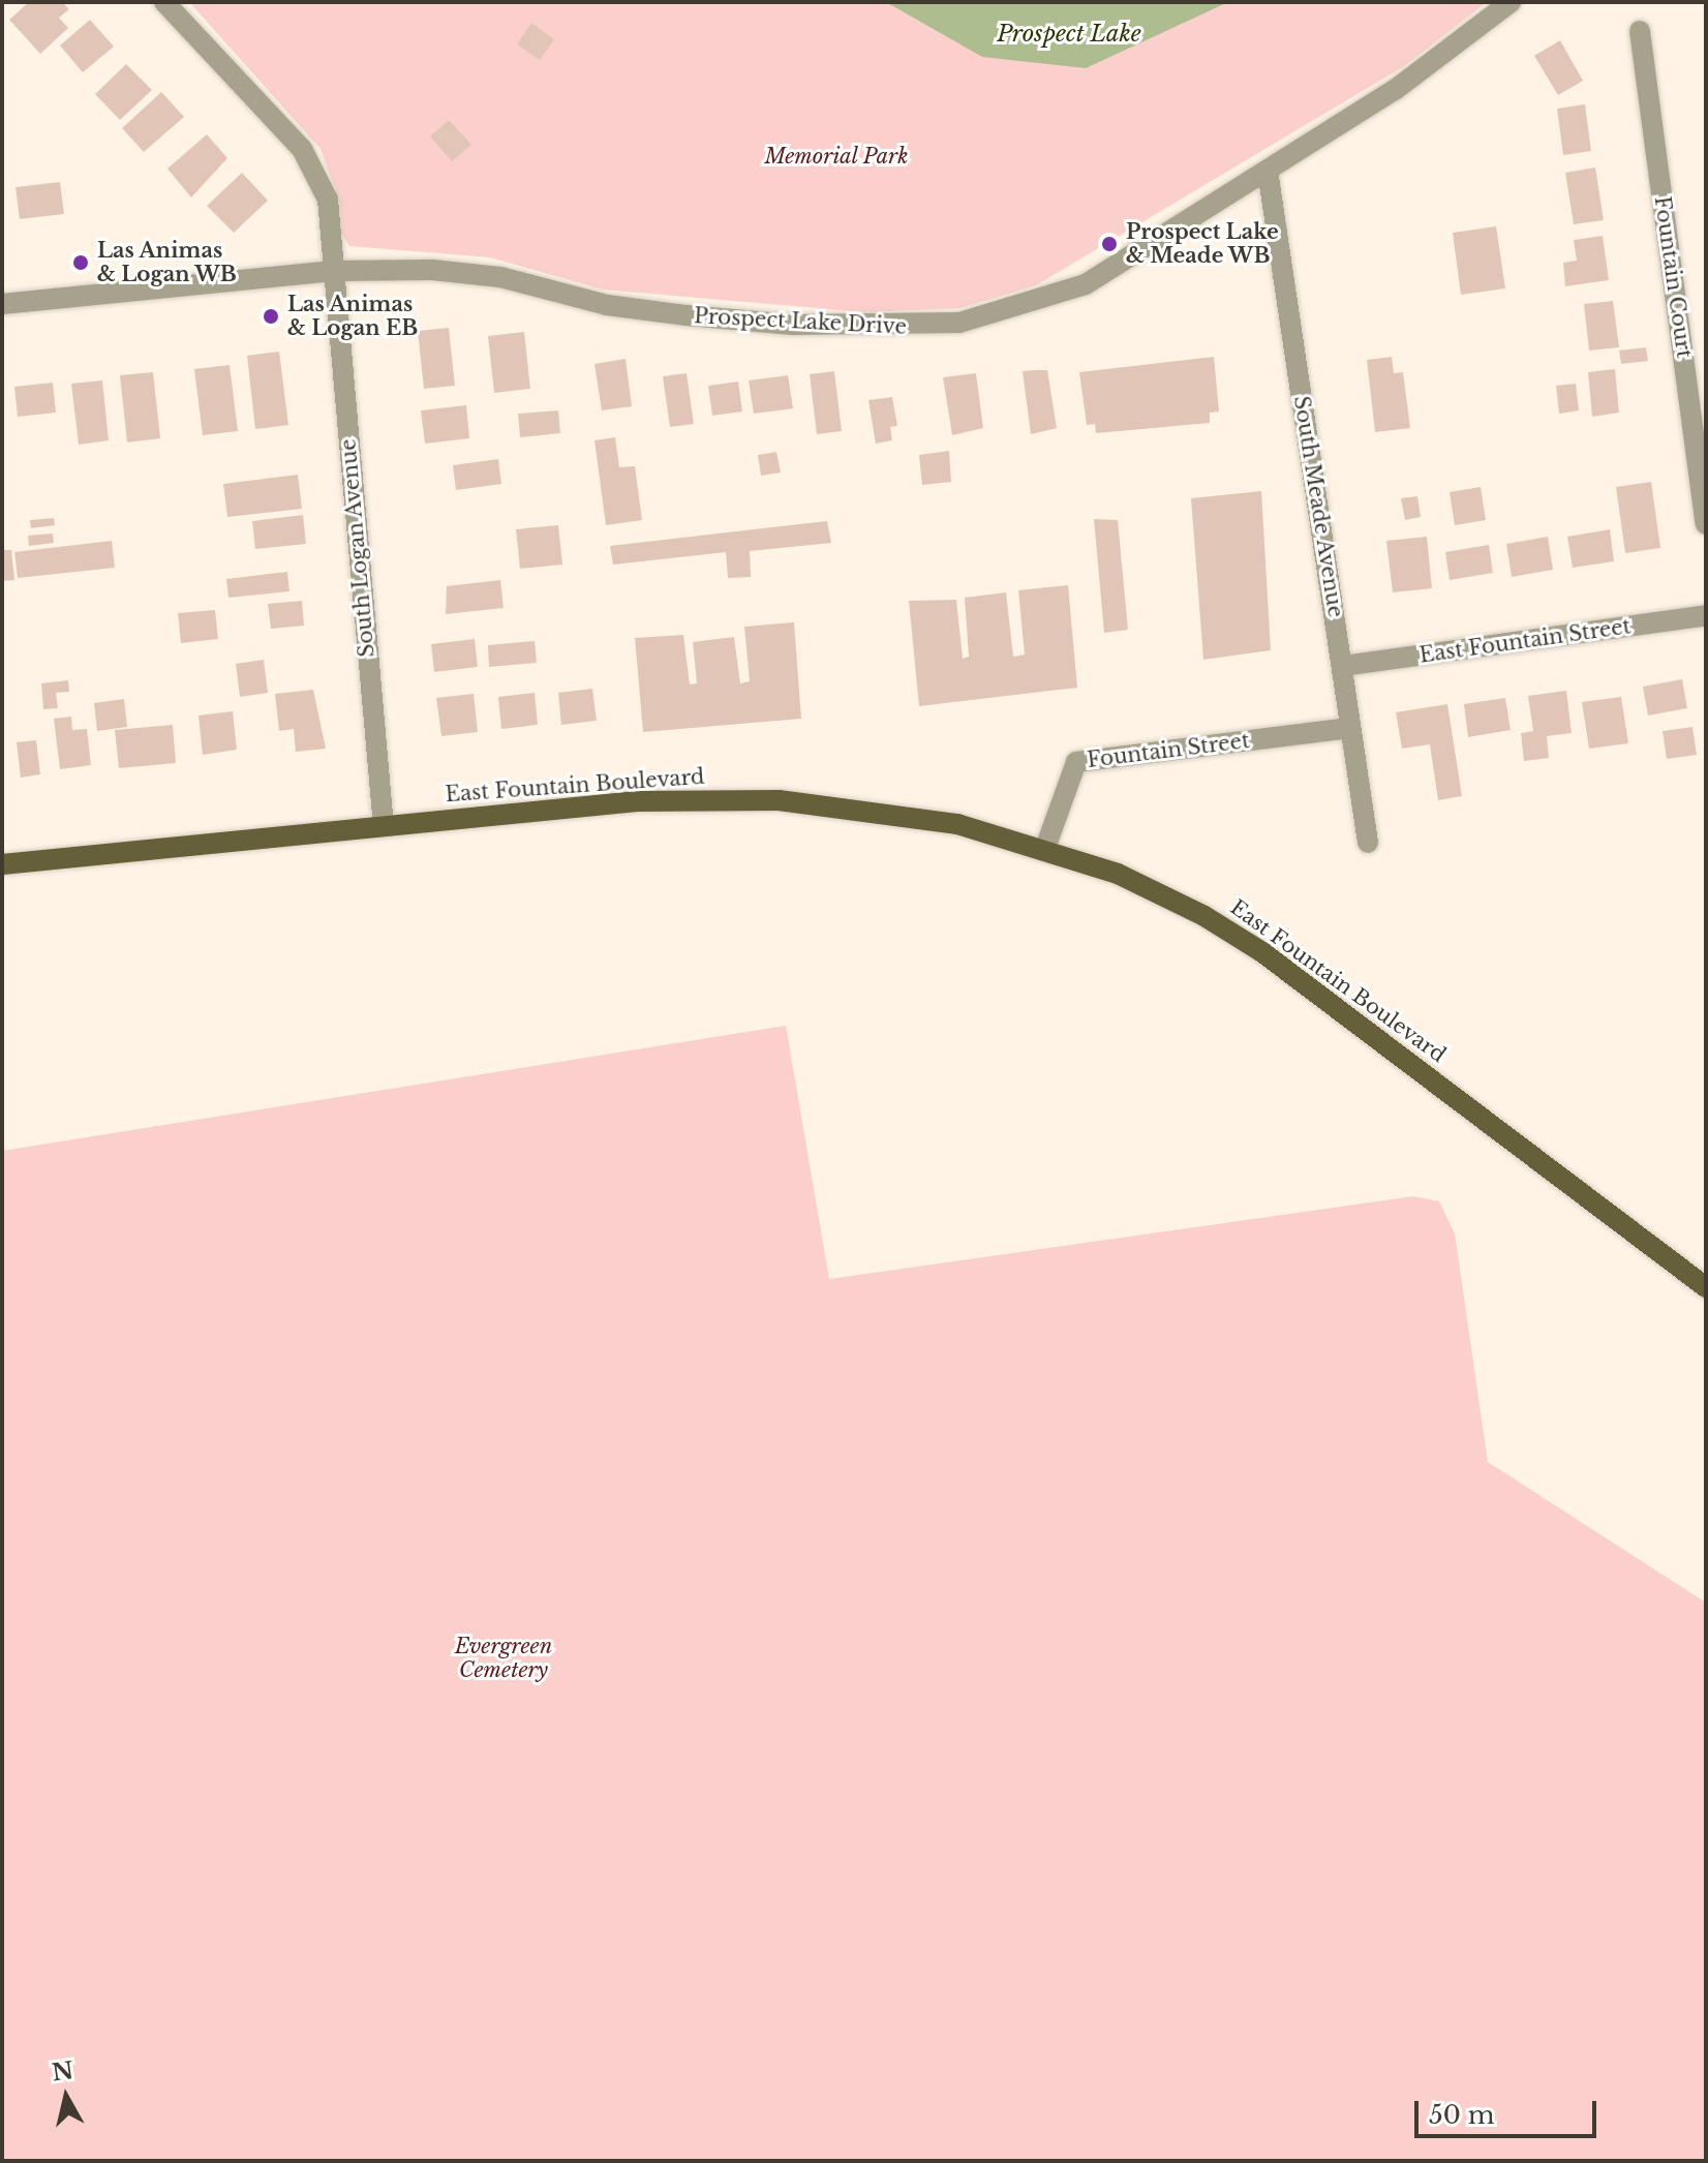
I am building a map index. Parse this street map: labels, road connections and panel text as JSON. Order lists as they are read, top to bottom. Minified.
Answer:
{"streets":{"main road":["East Fountain Boulevard"],"street":["Fountain Court","Prospect Lake Drive","South Meade Avenue","South Logan Avenue","East Fountain Street","Fountain Street"]},"crossings":[["Prospect Lake Drive","South Meade Avenue"],["Prospect Lake Drive","South Logan Avenue"],["South Meade Avenue","East Fountain Street"],["South Meade Avenue","Fountain Street"],["South Logan Avenue","East Fountain Boulevard"],["Fountain Street","East Fountain Boulevard"]],"water":["Prospect Lake"],"parks":["Memorial Park","Evergreen Cemetery"],"places":["Prospect Lake & Meade WB","Las Animas & Logan WB","Las Animas & Logan EB"],"scale_bar":"50 m","north":"top"}
